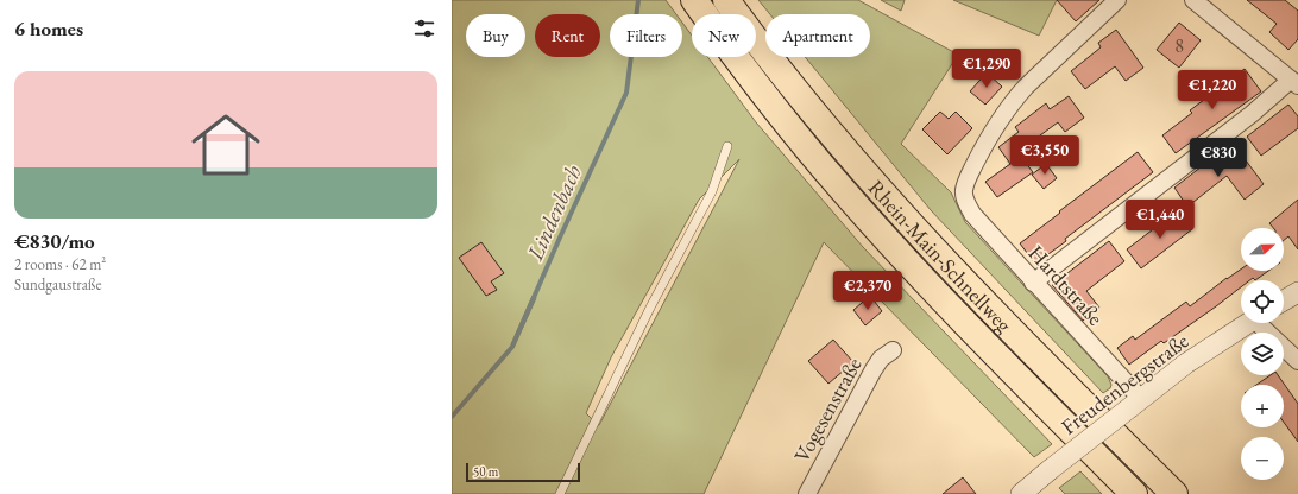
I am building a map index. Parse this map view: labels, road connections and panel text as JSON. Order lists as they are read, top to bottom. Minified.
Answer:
{"streets":{"highway":["Rhein-Main-Schnellweg"],"street":["Hardtstraße","Freudenbergstraße","Vogesenstraße"]},"crossings":[["Hardtstraße","Freudenbergstraße"]],"water":["Lindenbach"],"house_numbers":["8"],"scale_bar":"50 m","north":"right","page":{"heading":"6 homes","chip":["Buy","Rent","Filters","New","Apartment"],"price":["€1,290","€1,220","€3,550","€830","€1,440","€2,370"],"list":[{"name":"€830/mo","note":"2 rooms · 62 m² · Sundgaustraße"}],"map_buttons":["+","−"],"scale":"50 m"}}
